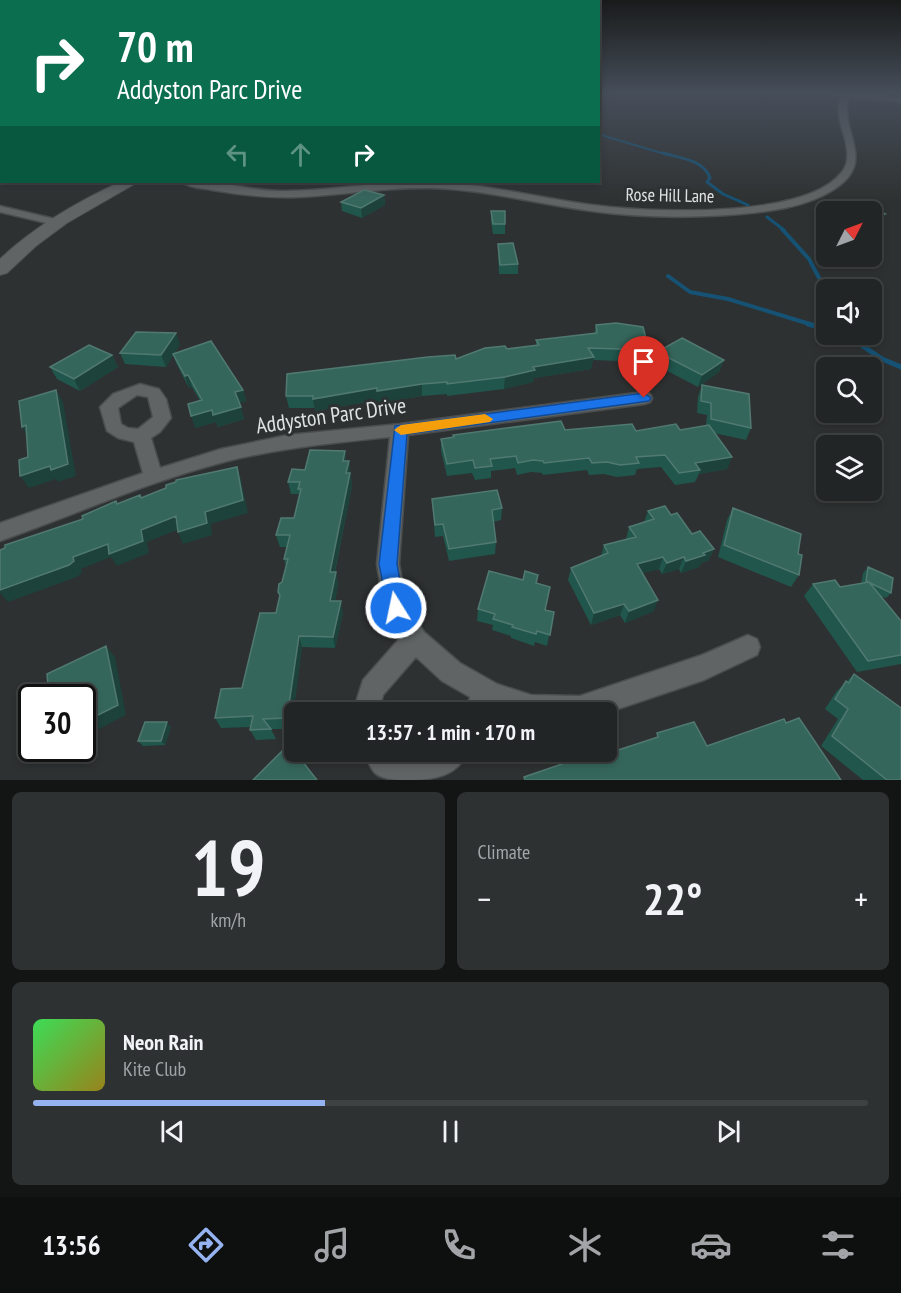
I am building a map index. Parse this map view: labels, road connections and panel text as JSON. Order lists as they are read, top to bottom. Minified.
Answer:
{"streets":{"street":["Rose Hill Lane","Addyston Parc Drive"]},"north":"top right","page":{"turn":["70 m","Addyston Parc Drive"],"limit":"30","trip":"13:57 · 1 min · 170 m","tile":[["19","km/h"],"Climate"],"heat":["−","22°","+"],"song":["Neon Rain","Kite Club"],"tabs":"13:56"}}
